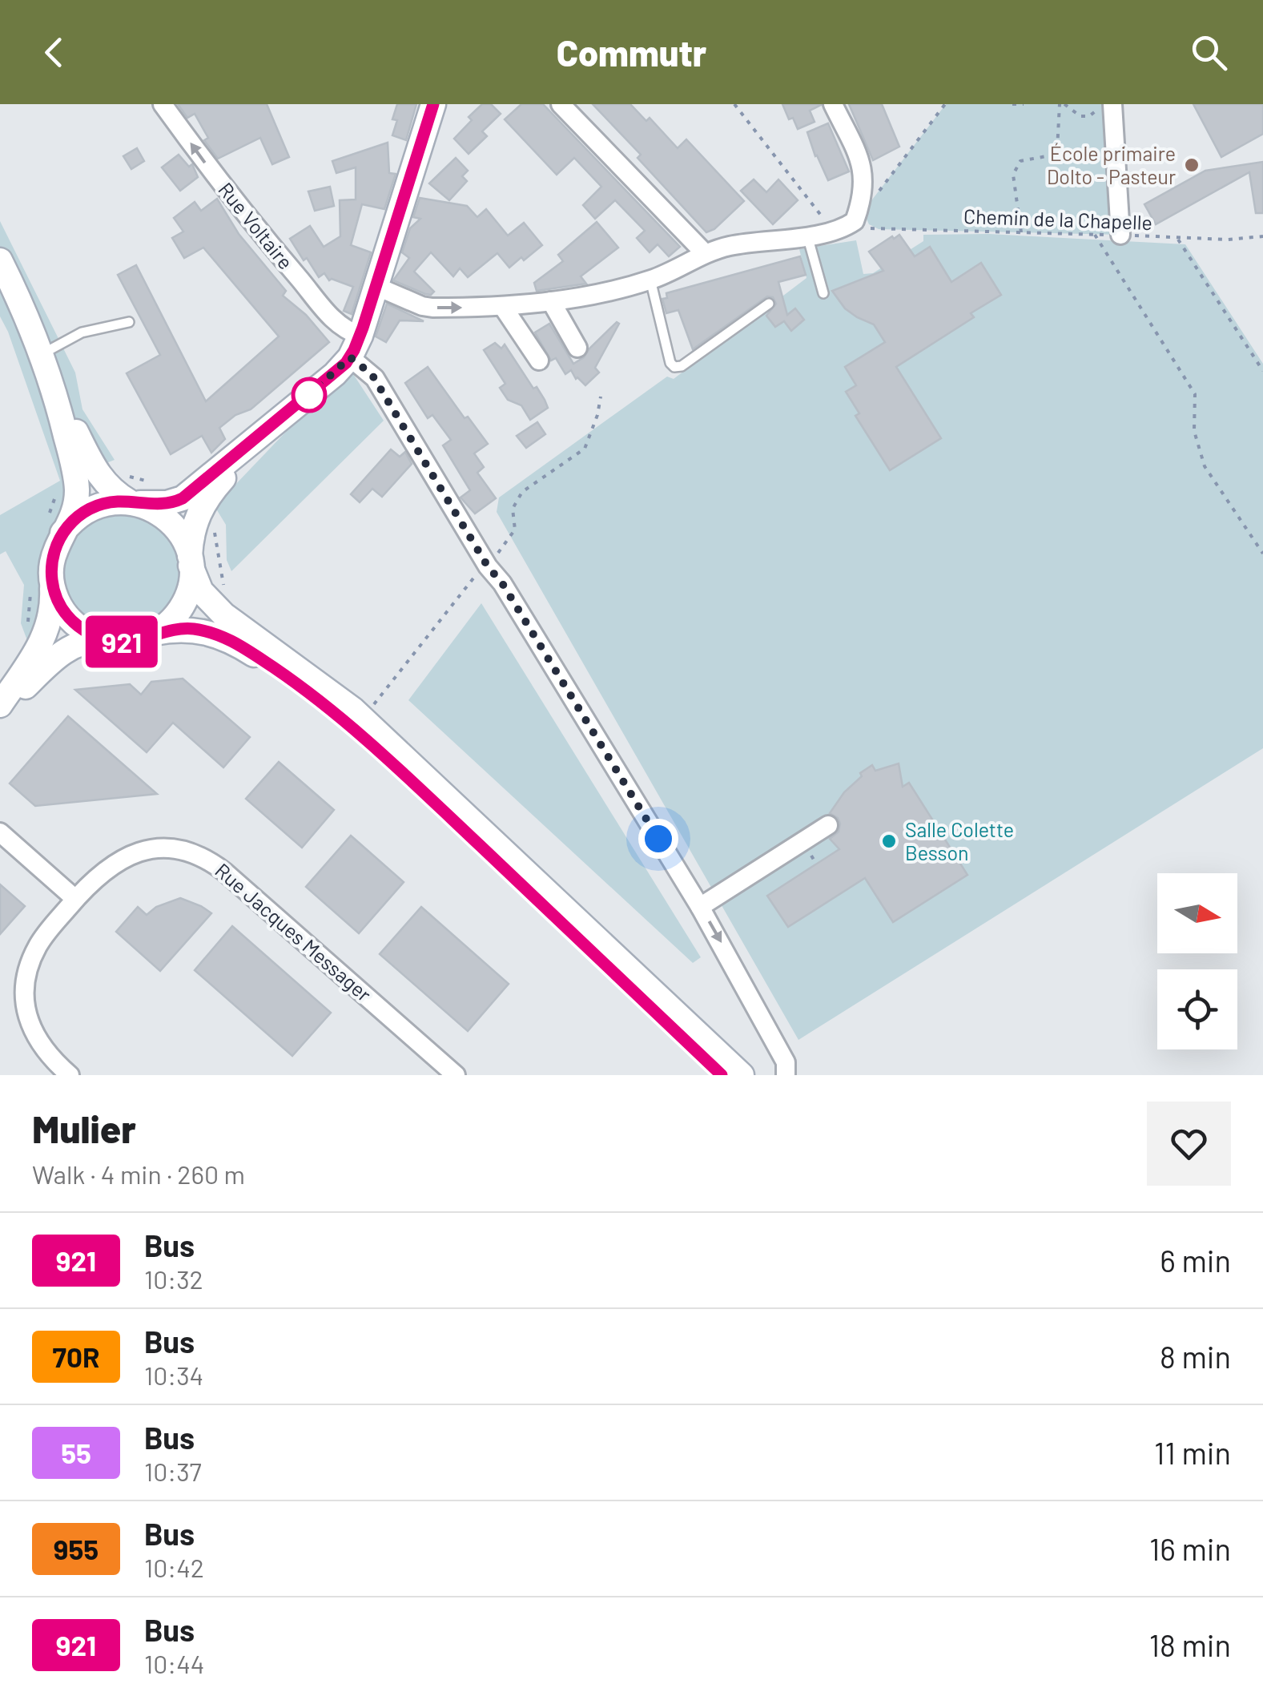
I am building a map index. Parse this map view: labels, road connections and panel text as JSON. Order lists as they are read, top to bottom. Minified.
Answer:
{"streets":{"street":["Rue Voltaire","Rue Jacques Messager"],"path":["Chemin de la Chapelle"]},"places":["École primaire Dolto - Pasteur","Salle Colette Besson"],"lines":["bus line 921"],"north":"right","page":{"header":"Commutr","on_map":"921","heading":["Mulier","Walk · 4 min · 260 m"],"list":[{"mark":"921","name":"Bus","note":"10:32","value":"6 min"},{"mark":"70R","name":"Bus","note":"10:34","value":"8 min"},{"mark":"55","name":"Bus","note":"10:37","value":"11 min"},{"mark":"955","name":"Bus","note":"10:42","value":"16 min"},{"mark":"921","name":"Bus","note":"10:44","value":"18 min"}]}}
